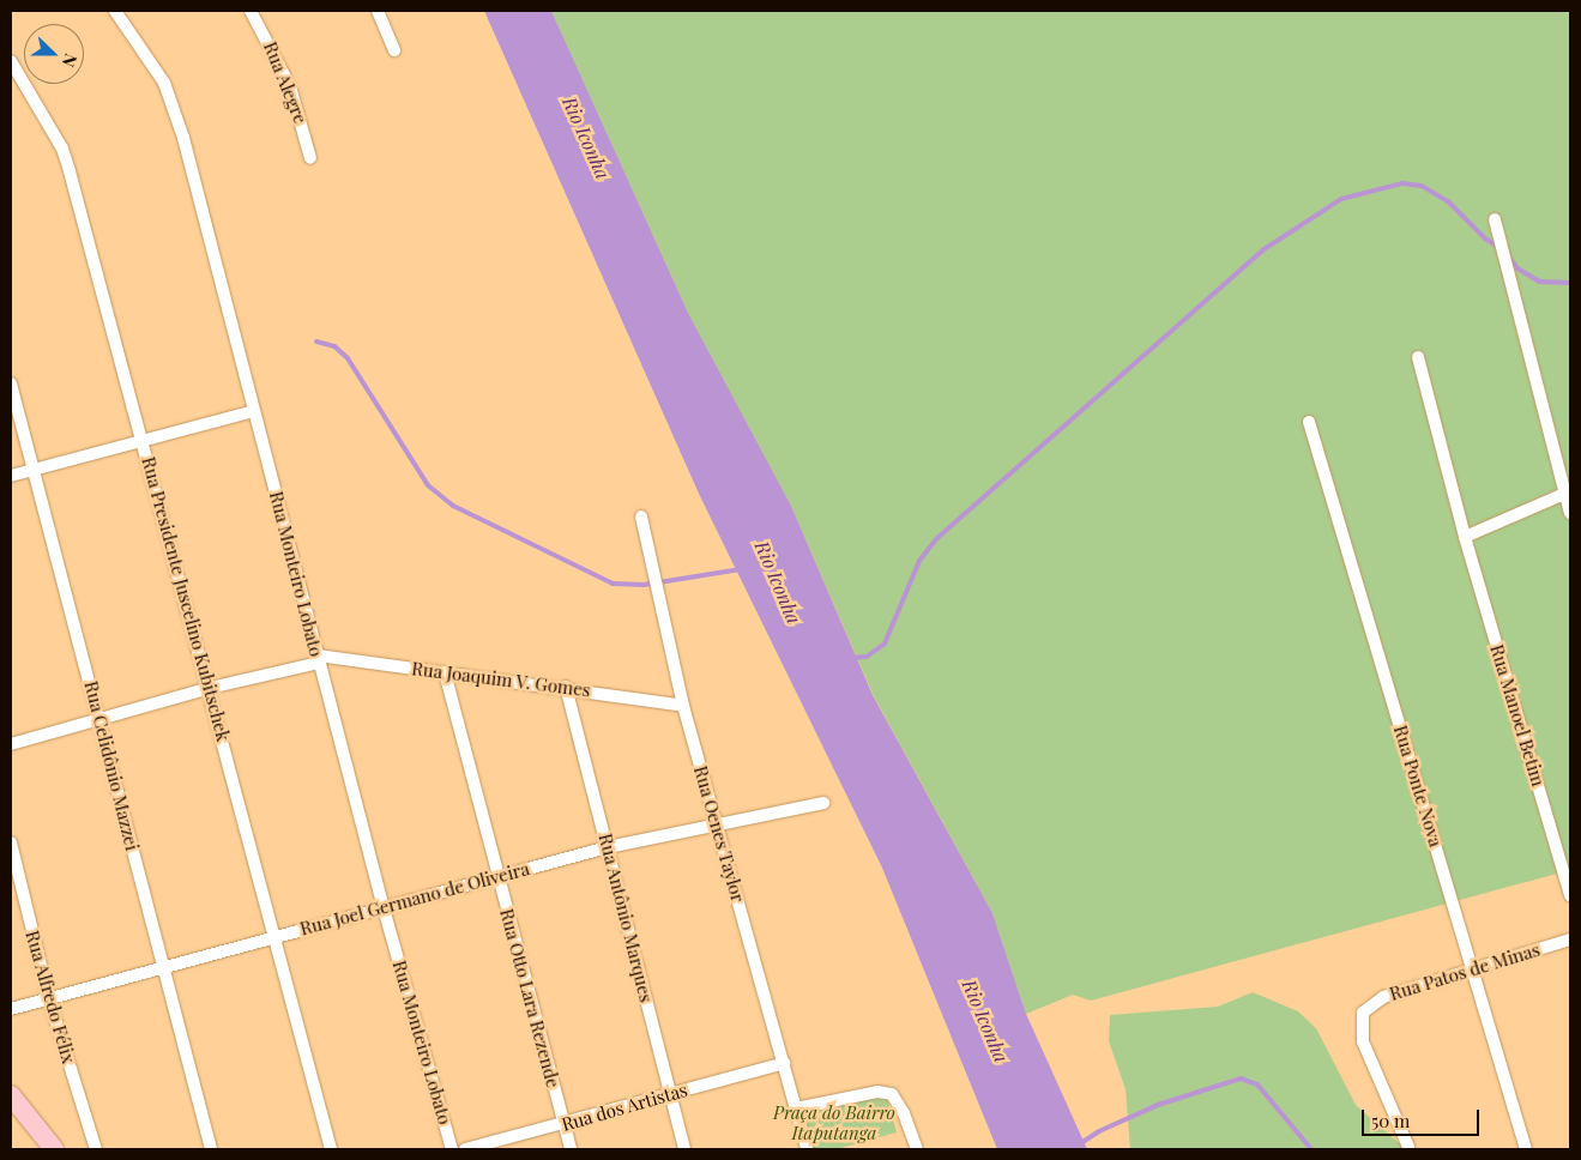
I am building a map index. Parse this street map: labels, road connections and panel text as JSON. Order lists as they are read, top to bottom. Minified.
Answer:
{"streets":{"street":["Rua Alegre","Rua Monteiro Lobato","Rua Presidente Juscelino Kubitschek","Rua Joaquim V. Gomes","Rua Manoel Betim","Rua Celidônio Mazzei","Rua Ponte Nova","Rua Oenes Taylor","Rua Joel Germano de Oliveira","Rua Antônio Marques","Rua Patos de Minas","Rua Alfredo Félix","Rua Otto Lara Rezende","Rua dos Artistas"]},"crossings":[["Rua Monteiro Lobato","Rua Joaquim V. Gomes"],["Rua Monteiro Lobato","Rua Joel Germano de Oliveira"],["Rua Presidente Juscelino Kubitschek","Rua Joaquim V. Gomes"],["Rua Presidente Juscelino Kubitschek","Rua Joel Germano de Oliveira"],["Rua Joaquim V. Gomes","Rua Celidônio Mazzei"],["Rua Joaquim V. Gomes","Rua Oenes Taylor"],["Rua Joaquim V. Gomes","Rua Antônio Marques"],["Rua Joaquim V. Gomes","Rua Otto Lara Rezende"],["Rua Celidônio Mazzei","Rua Joel Germano de Oliveira"],["Rua Ponte Nova","Rua Patos de Minas"],["Rua Oenes Taylor","Rua Joel Germano de Oliveira"],["Rua Oenes Taylor","Rua dos Artistas"],["Rua Joel Germano de Oliveira","Rua Antônio Marques"],["Rua Joel Germano de Oliveira","Rua Alfredo Félix"],["Rua Joel Germano de Oliveira","Rua Otto Lara Rezende"],["Rua Antônio Marques","Rua dos Artistas"],["Rua Otto Lara Rezende","Rua dos Artistas"]],"water":["Rio Iconha"],"parks":["Praça do Bairro Itaputanga"],"scale_bar":"50 m","north":"right"}
